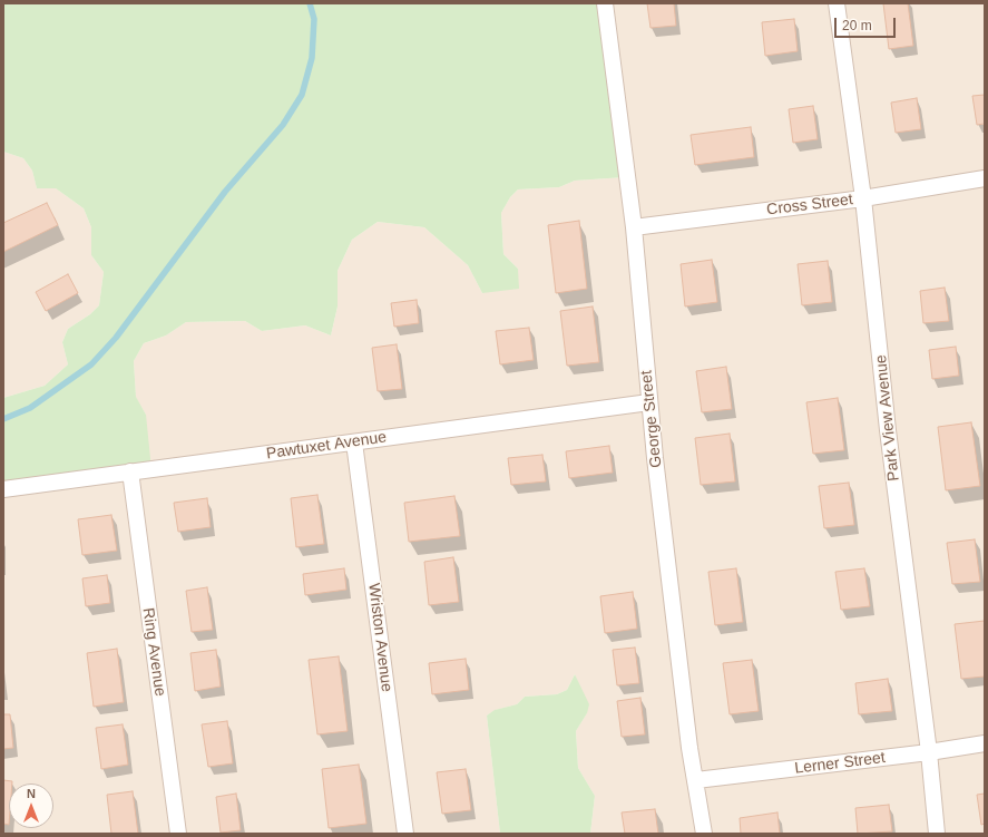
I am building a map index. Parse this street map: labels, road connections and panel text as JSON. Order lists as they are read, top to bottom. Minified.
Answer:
{"streets":{"street":["Cross Street","Park View Avenue","George Street","Pawtuxet Avenue","Wriston Avenue","Ring Avenue","Lerner Street"]},"crossings":[["Cross Street","Park View Avenue"],["Cross Street","George Street"],["Park View Avenue","Lerner Street"],["George Street","Pawtuxet Avenue"],["George Street","Lerner Street"],["Pawtuxet Avenue","Wriston Avenue"],["Pawtuxet Avenue","Ring Avenue"]],"scale_bar":"20 m","north":"top"}
